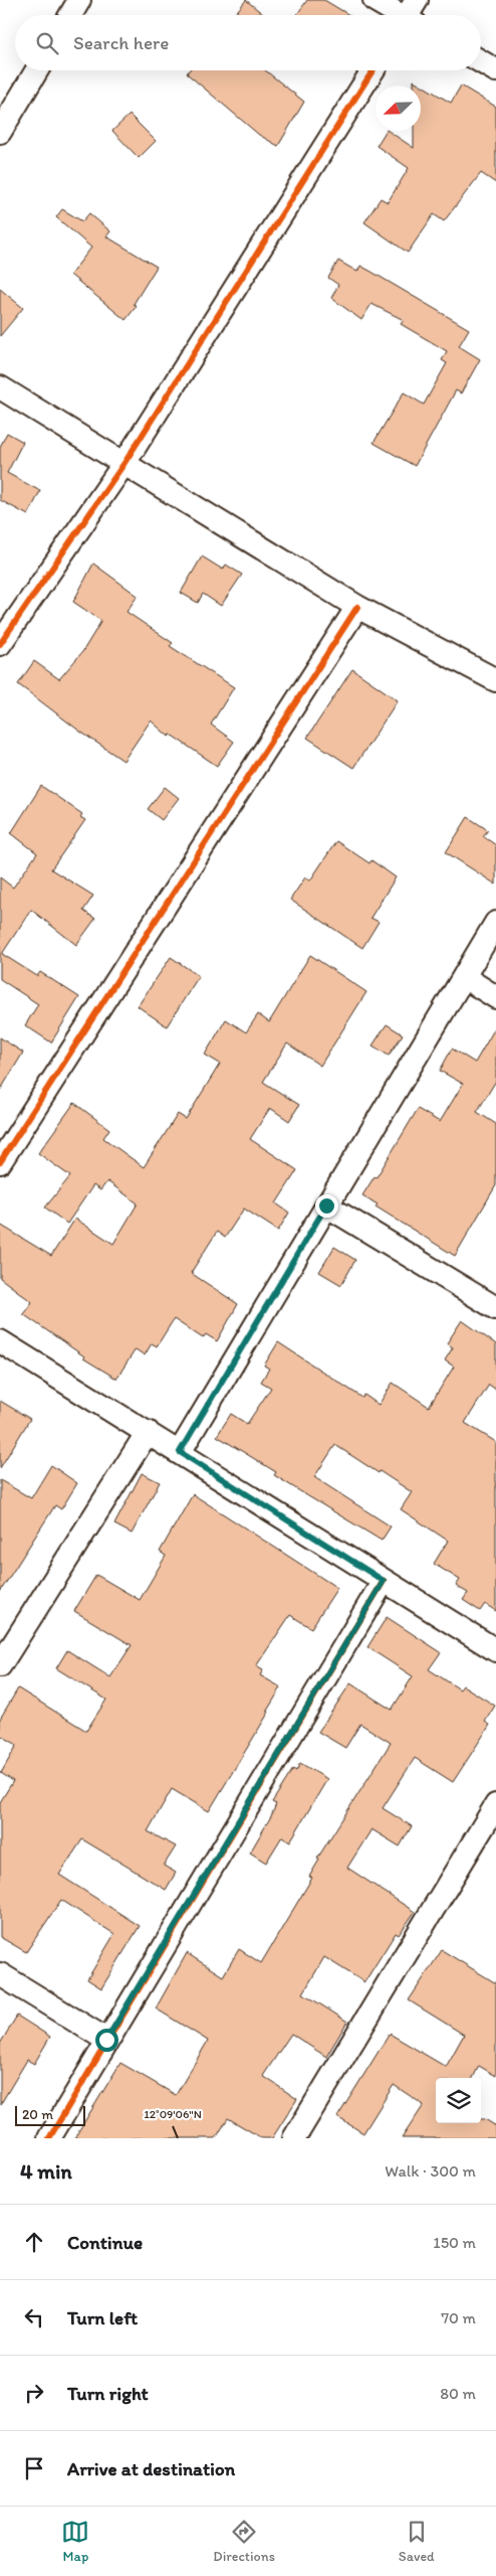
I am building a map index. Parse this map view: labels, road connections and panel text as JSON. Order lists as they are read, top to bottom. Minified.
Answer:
{"scale_bar":"20 m","north":"bottom left","page":{"search":"Search here","scale":"20 m","heading":["4 min","Walk · 300 m"],"list":[["Continue","150 m"],["Turn left","70 m"],["Turn right","80 m"],"Arrive at destination"],"nav":["Map","Directions","Saved"]},"coordinates":["12°09'06\"N"]}
